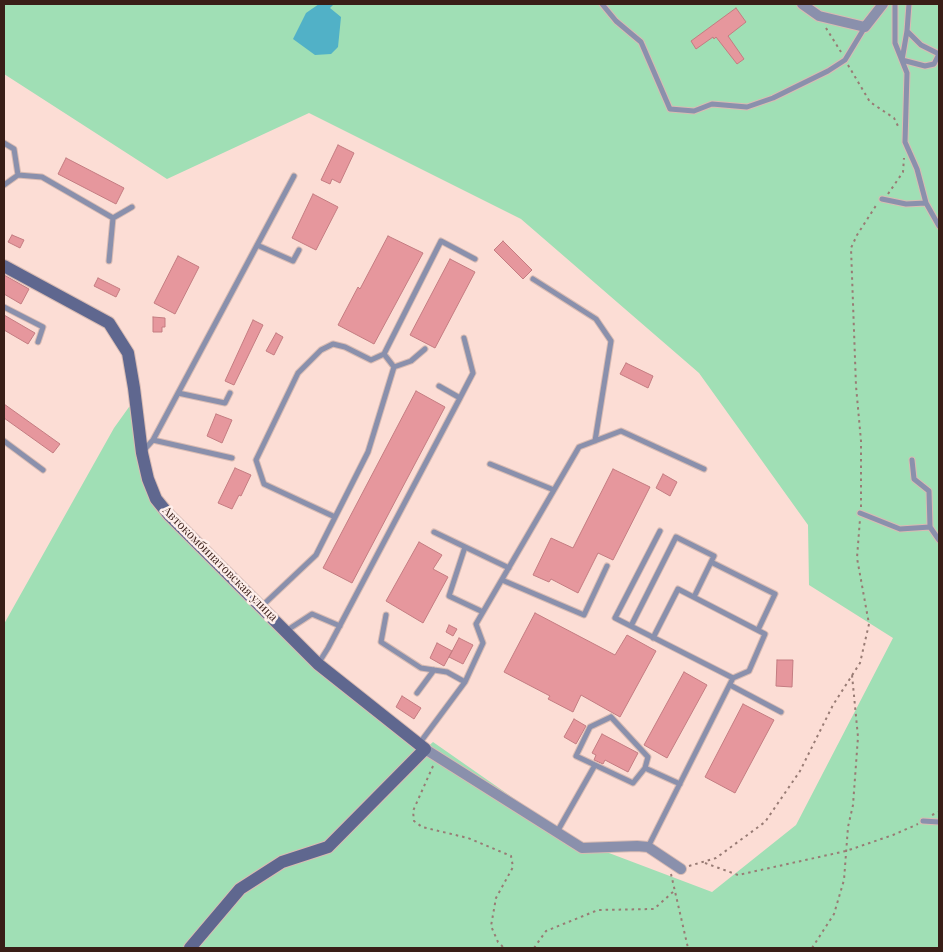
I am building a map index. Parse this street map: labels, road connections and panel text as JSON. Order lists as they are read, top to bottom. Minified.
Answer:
{"streets":{"street":["Автокомбинатовская улица"]}}
